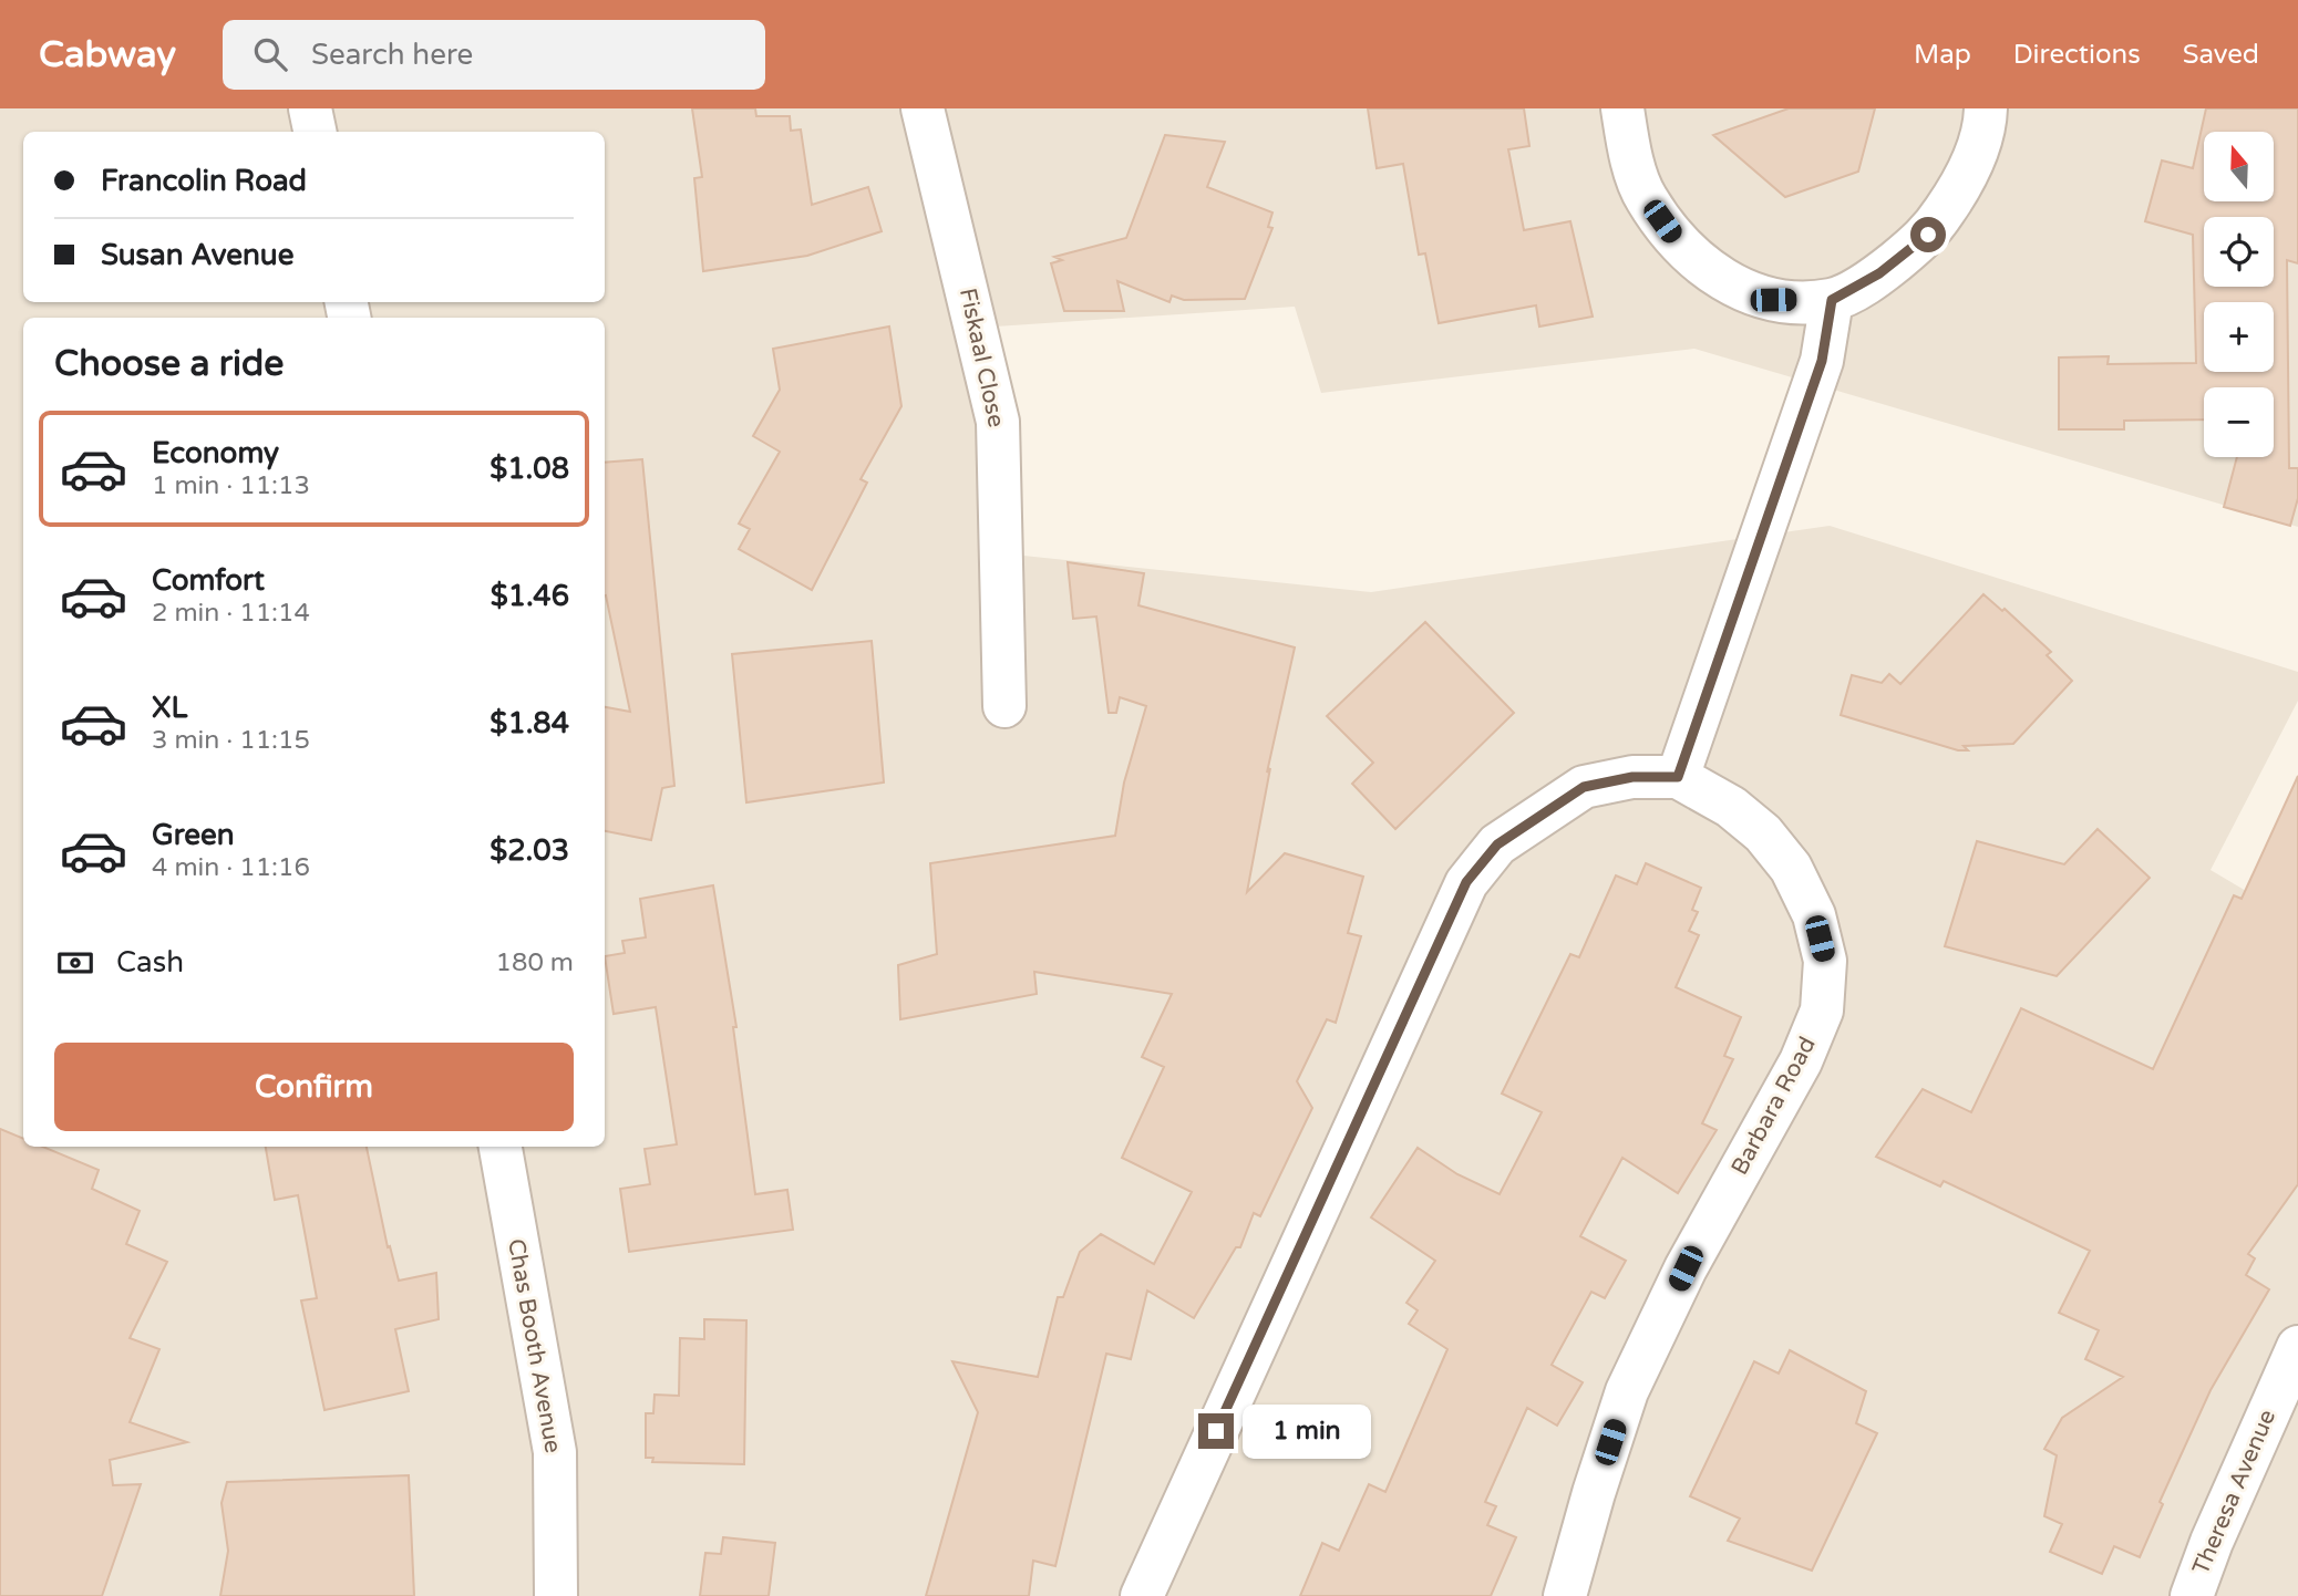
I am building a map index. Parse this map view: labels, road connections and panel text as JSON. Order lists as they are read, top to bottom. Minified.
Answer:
{"streets":{"street":["Fiskaal Close","Barbara Road","Chas Booth Avenue","Theresa Avenue"]},"north":"top","page":{"header":"Cabway","search":"Search here","nav":["Map","Directions","Saved"],"map_buttons":["+","−"],"banner":["Francolin Road","Susan Avenue"],"heading":"Choose a ride","list":[{"name":"Economy","note":"1 min · 11:13","value":"$1.08"},{"name":"Comfort","note":"2 min · 11:14","value":"$1.46"},{"name":"XL","note":"3 min · 11:15","value":"$1.84"},{"name":"Green","note":"4 min · 11:16","value":"$2.03"}],"pay":["Cash","180 m"],"buttons":"Confirm","bubble":"1 min"}}
